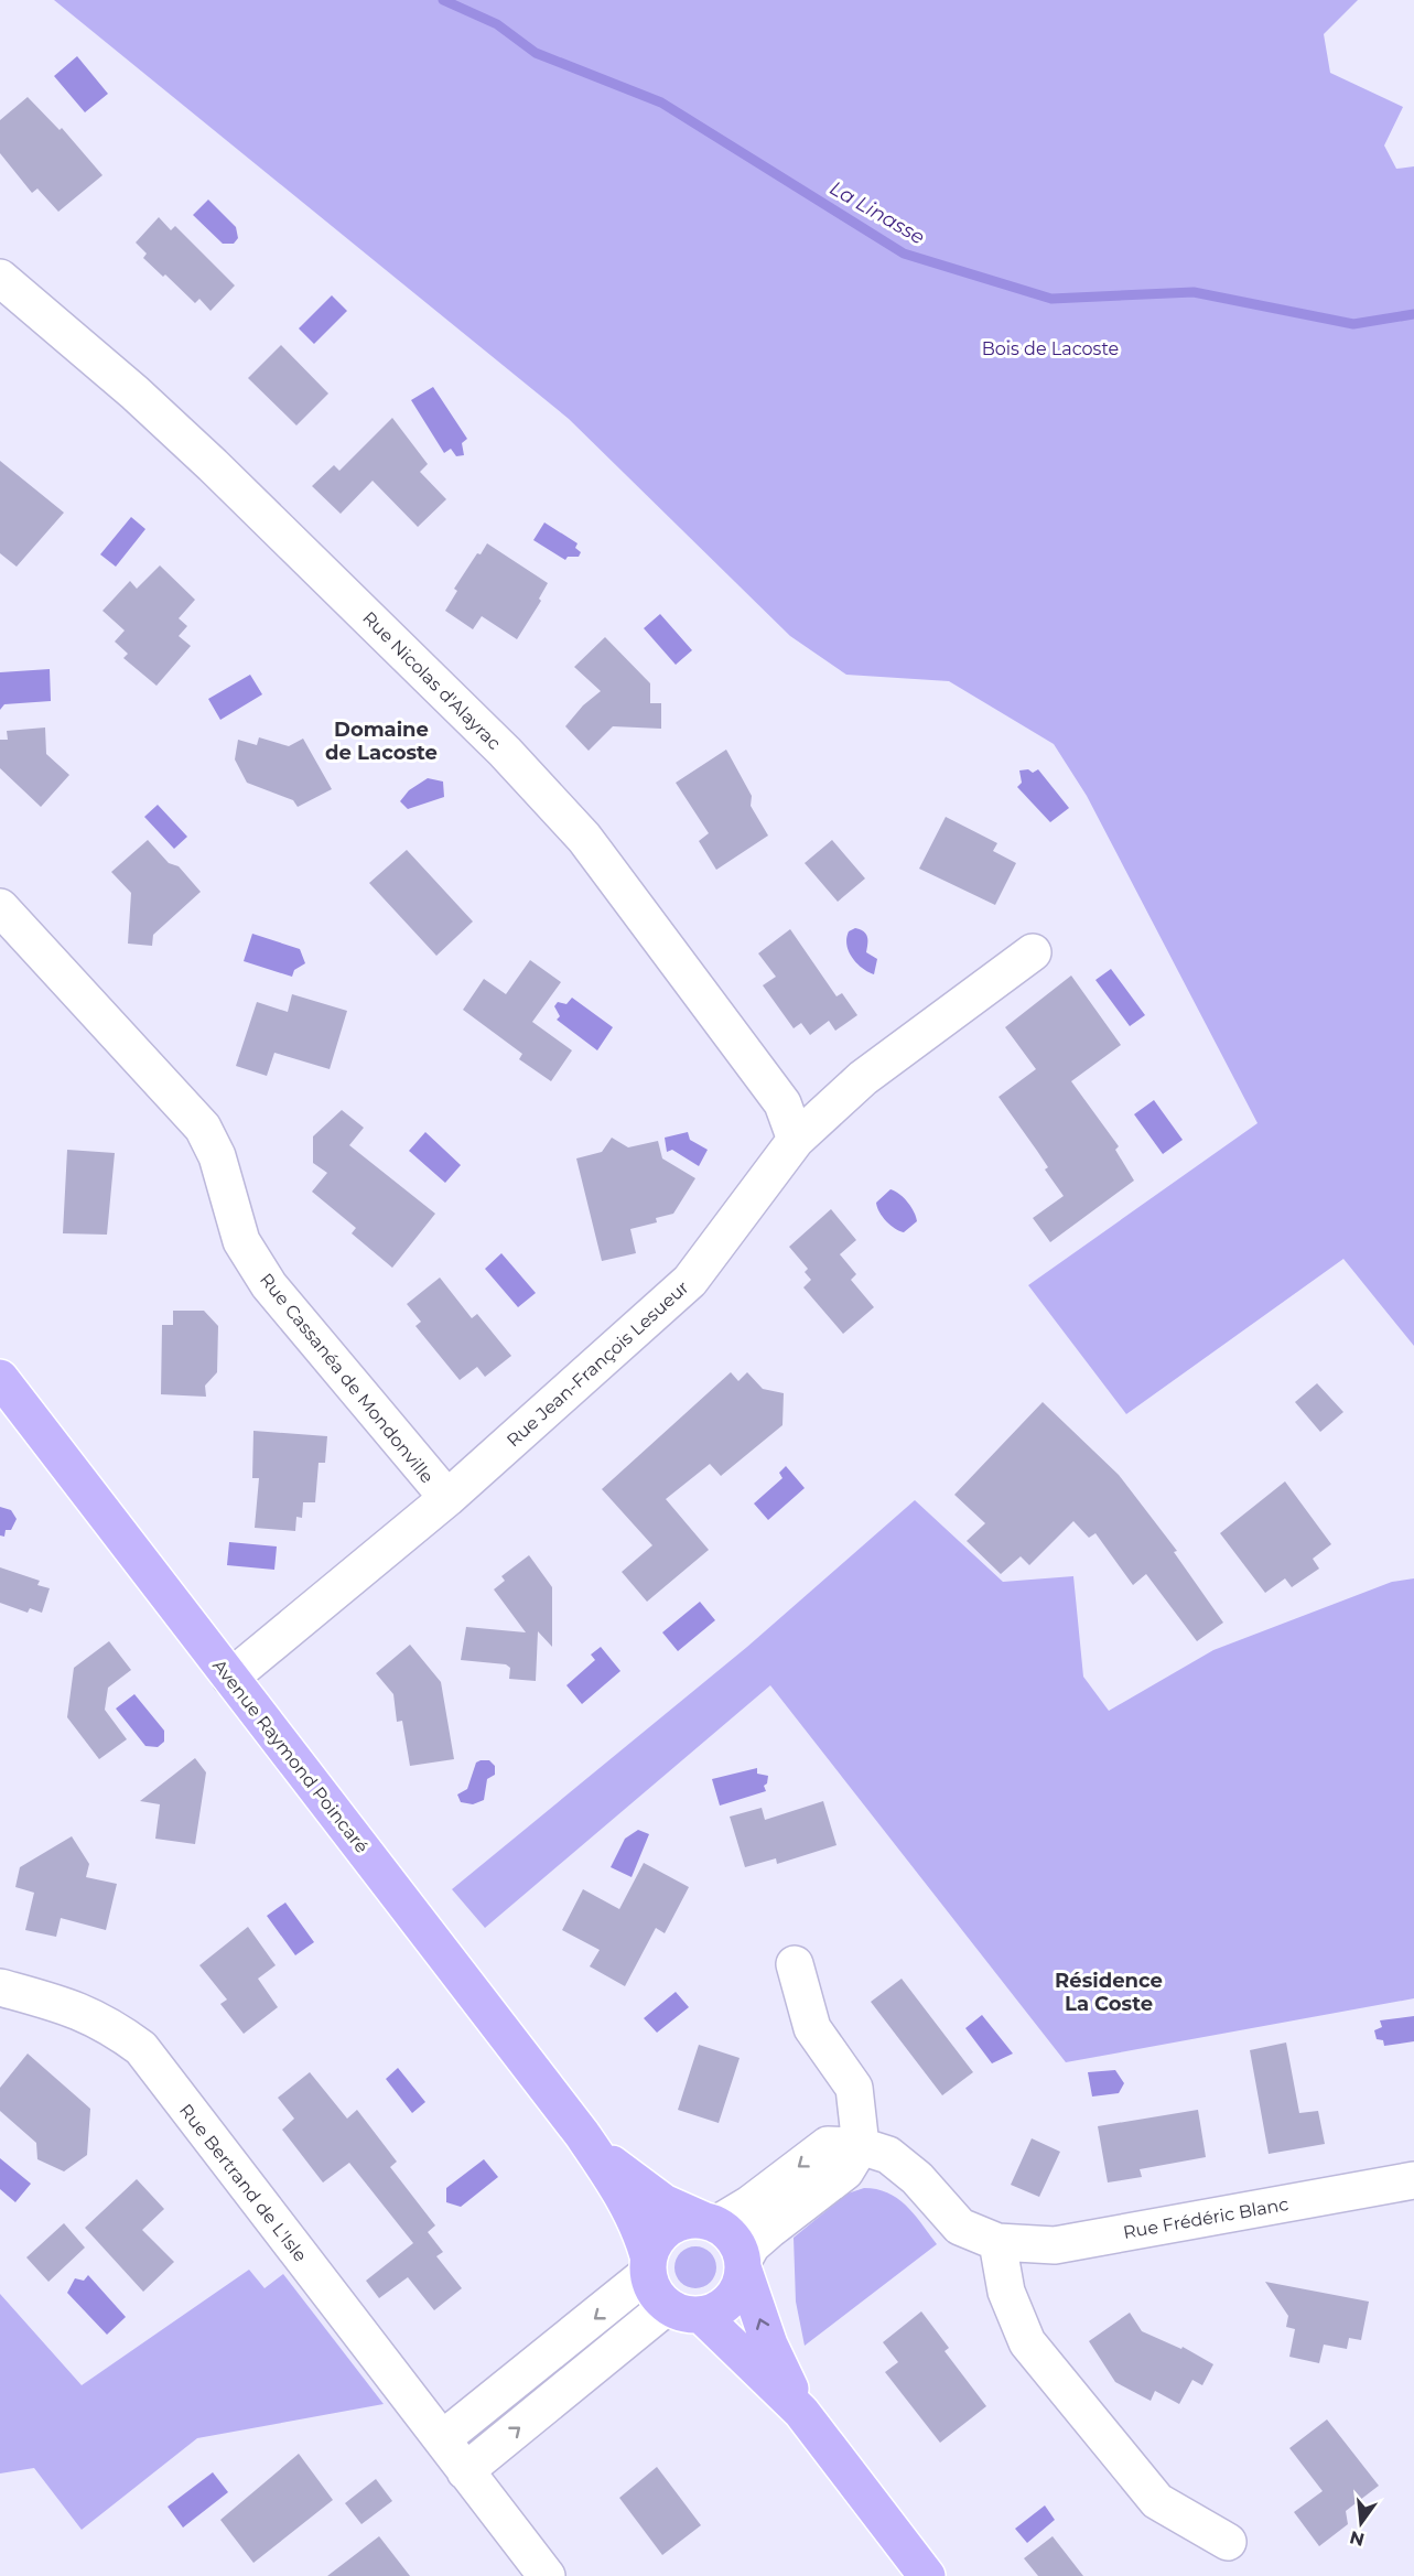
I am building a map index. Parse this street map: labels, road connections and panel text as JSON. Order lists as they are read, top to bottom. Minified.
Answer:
{"streets":{"main road":["Avenue Raymond Poincaré"],"street":["Rue Nicolas d'Alayrac","Rue Jean-François Lesueur","Rue Cassanéa de Mondonville","Rue Bertrand de L'Isle","Rue Frédéric Blanc"]},"crossings":[["Rue Nicolas d'Alayrac","Rue Jean-François Lesueur"],["Rue Jean-François Lesueur","Rue Cassanéa de Mondonville"],["Rue Jean-François Lesueur","Avenue Raymond Poincaré"],["Avenue Raymond Poincaré","Rue Frédéric Blanc"]],"districts":["Domaine de Lacoste","Résidence La Coste"],"water":["La Linasse"],"parks":["Bois de Lacoste"],"north":"bottom"}
